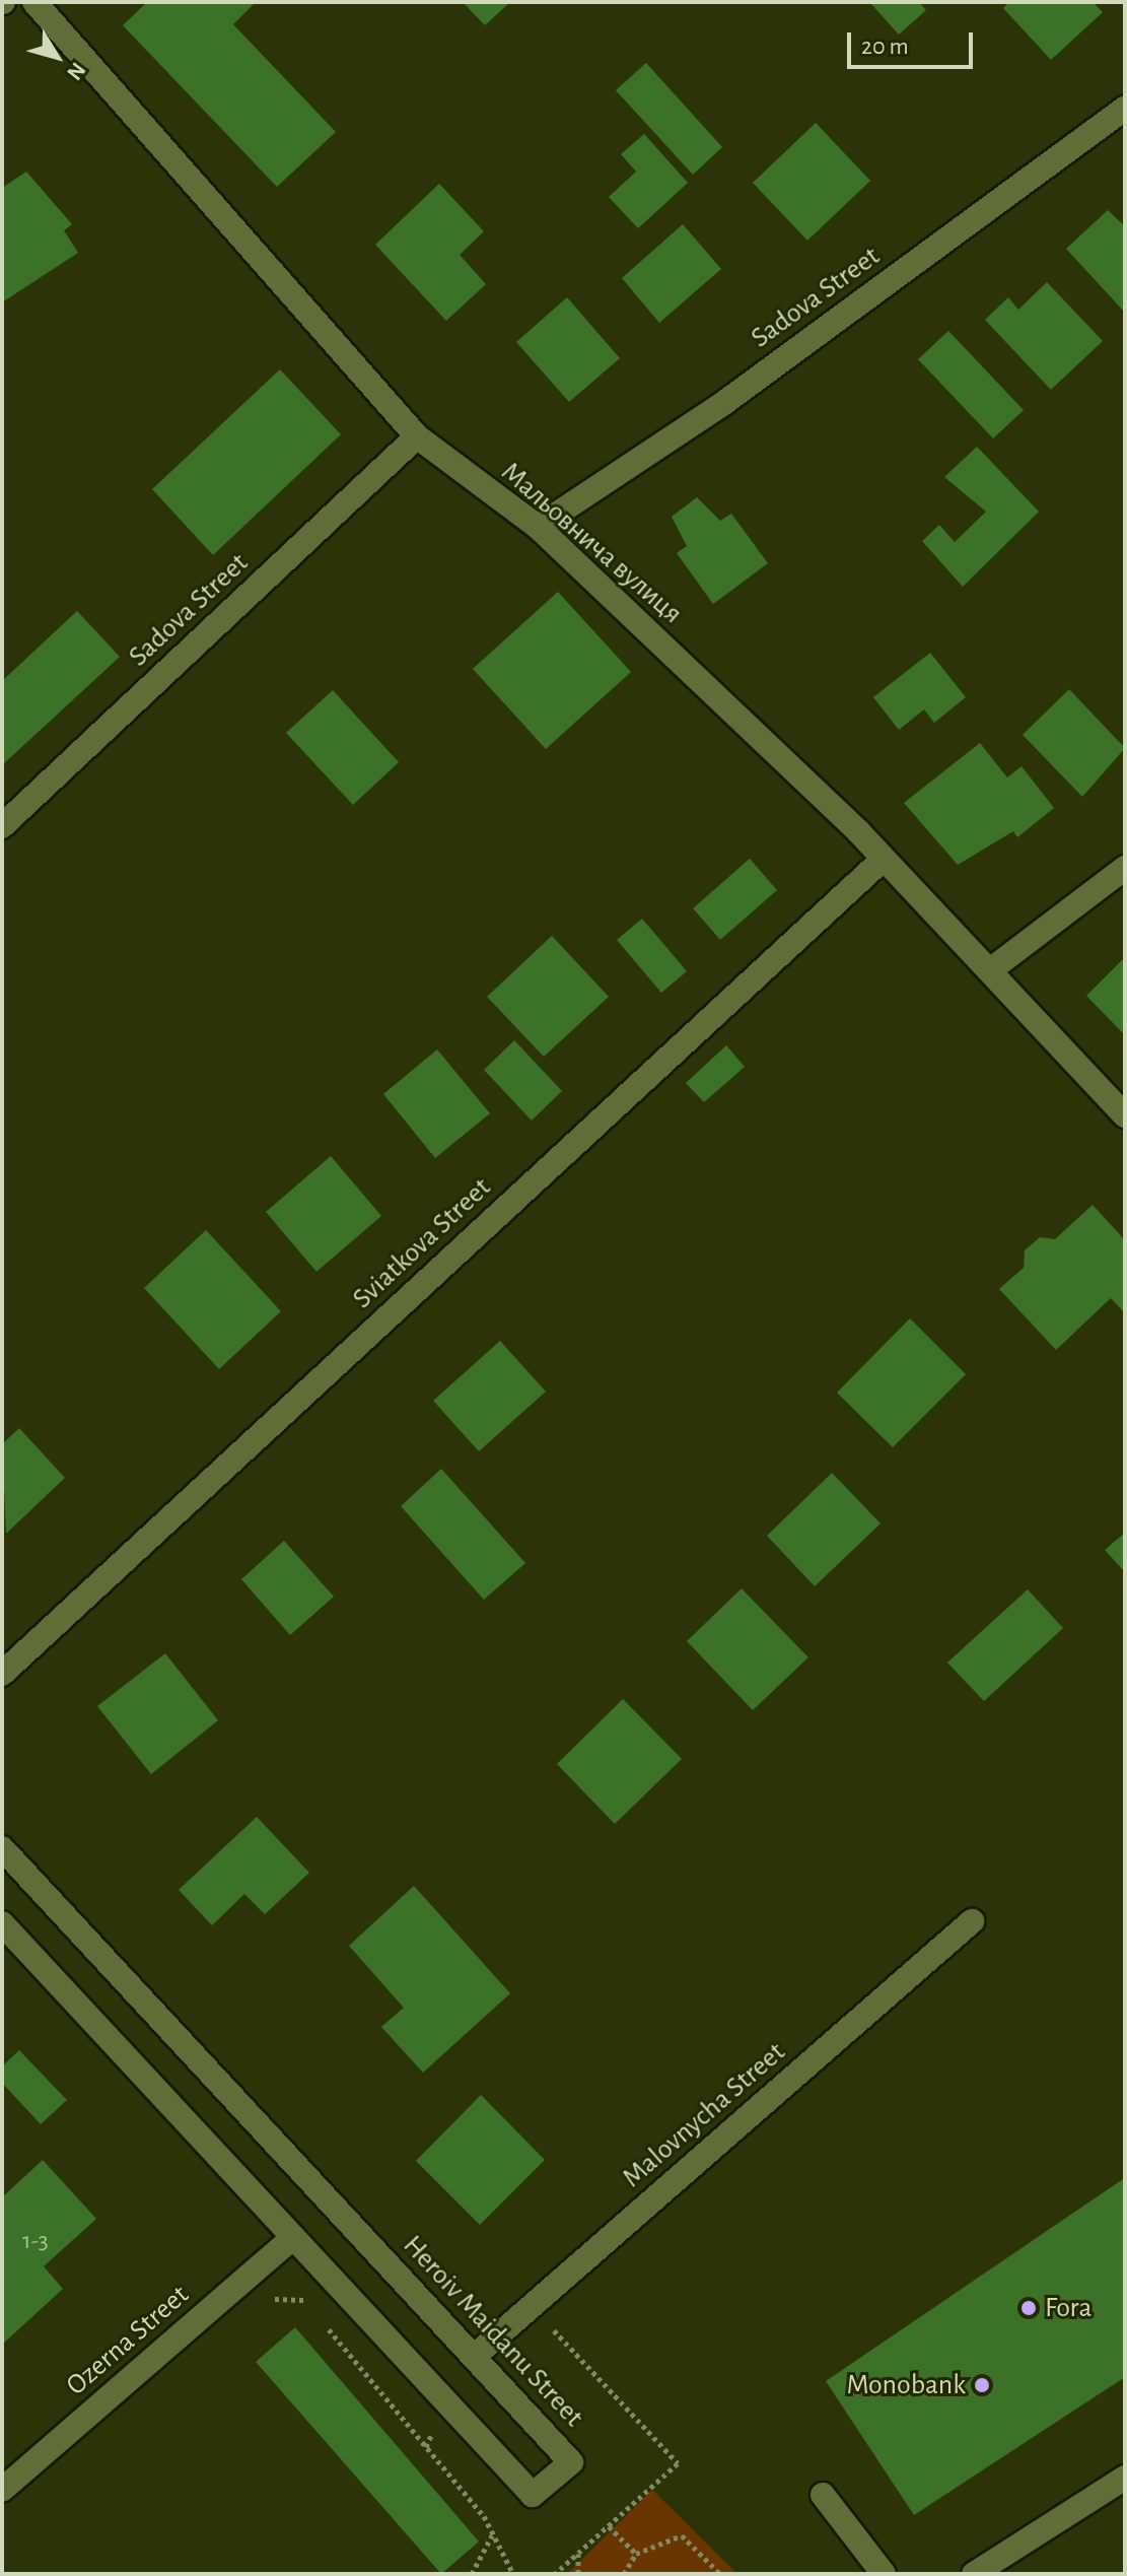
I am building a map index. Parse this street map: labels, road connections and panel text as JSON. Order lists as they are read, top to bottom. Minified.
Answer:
{"streets":{"street":["Sadova Street","Мальовнича вулиця","Sviatkova Street","Malovnycha Street","Heroiv Maidanu Street","Ozerna Street"]},"crossings":[["Sadova Street","Мальовнича вулиця"],["Мальовнича вулиця","Sviatkova Street"],["Malovnycha Street","Heroiv Maidanu Street"],["Heroiv Maidanu Street","Ozerna Street"]],"places":["Fora","Monobank"],"house_numbers":["1-3"],"scale_bar":"20 m","north":"bottom right"}
